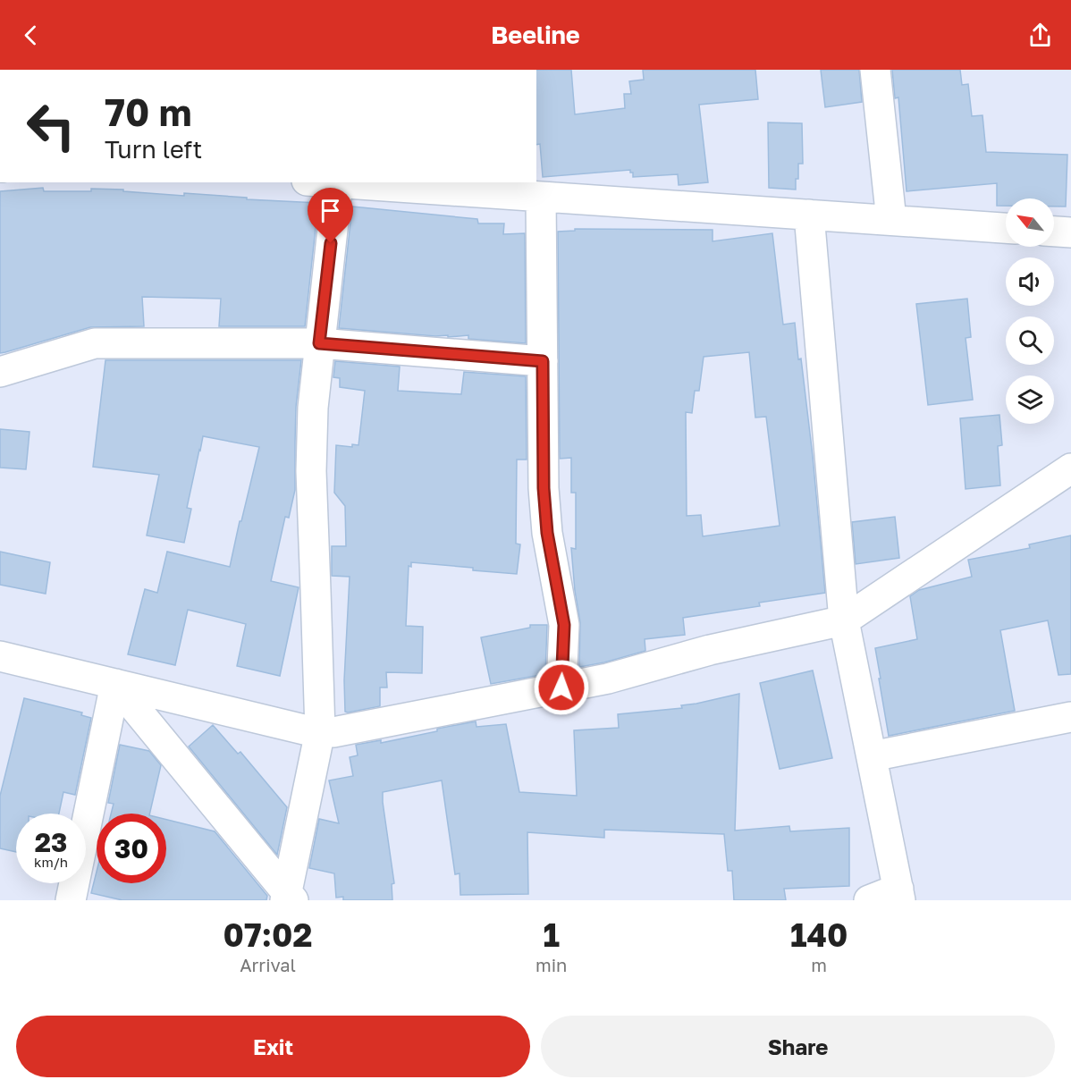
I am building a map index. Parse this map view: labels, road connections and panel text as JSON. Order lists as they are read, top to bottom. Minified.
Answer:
{"north":"top left","page":{"header":"Beeline","turn":["70 m","Turn left"],"speed":"23 km/h","limit":"30","eta":["07:02","Arrival","1","min","140","m"],"buttons":["Exit","Share"]}}
